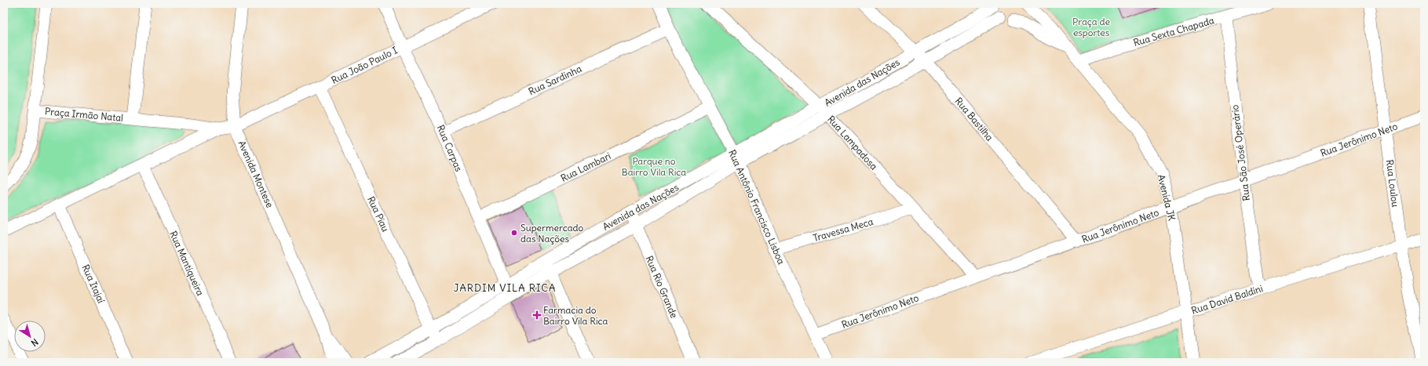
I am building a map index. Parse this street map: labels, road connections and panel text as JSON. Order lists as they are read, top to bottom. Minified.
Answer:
{"streets":{"street":["Rua Sexta Chapada","Rua João Paulo I","Rua Sardinha","Avenida das Nações","Praça Irmão Natal","Rua Bastilha","Rua Jerônimo Neto","Rua Lampadosa","Rua Carpas","Rua São José Operário","Rua Lambari","Avenida Montese","Rua Loulou","Avenida JK","Rua Antônio Francisco Lisboa","Rua Piau","Travessa Meca","Rua Mantiqueira","Rua Itajaí","Rua Rio Grande","Rua David Baldini"]},"crossings":[["Rua Sexta Chapada","Rua São José Operário"],["Rua Sexta Chapada","Avenida JK"],["Rua João Paulo I","Praça Irmão Natal"],["Rua João Paulo I","Rua Carpas"],["Rua João Paulo I","Avenida Montese"],["Rua João Paulo I","Rua Piau"],["Rua Sardinha","Rua Carpas"],["Rua Sardinha","Rua Antônio Francisco Lisboa"],["Avenida das Nações","Rua Bastilha"],["Avenida das Nações","Rua Lampadosa"],["Avenida das Nações","Rua Carpas"],["Avenida das Nações","Avenida JK"],["Avenida das Nações","Rua Antônio Francisco Lisboa"],["Avenida das Nações","Rua Piau"],["Avenida das Nações","Rua Rio Grande"],["Praça Irmão Natal","Avenida Montese"],["Praça Irmão Natal","Rua Mantiqueira"],["Praça Irmão Natal","Rua Itajaí"],["Rua Bastilha","Rua Jerônimo Neto"],["Rua Jerônimo Neto","Rua Lampadosa"],["Rua Jerônimo Neto","Rua São José Operário"],["Rua Jerônimo Neto","Rua Loulou"],["Rua Jerônimo Neto","Avenida JK"],["Rua Jerônimo Neto","Rua Antônio Francisco Lisboa"],["Rua Lampadosa","Travessa Meca"],["Rua Carpas","Rua Lambari"],["Rua São José Operário","Rua David Baldini"],["Rua Lambari","Rua Antônio Francisco Lisboa"],["Rua Loulou","Rua David Baldini"],["Avenida JK","Rua David Baldini"],["Rua Antônio Francisco Lisboa","Travessa Meca"]],"districts":["JARDIM VILA RICA"],"parks":["Praça de esportes","Parque no Bairro Vila Rica"],"places":{"other":["Supermercado das Nações"],"health":["Farmacia do Bairro Vila Rica"]},"north":"bottom right"}
